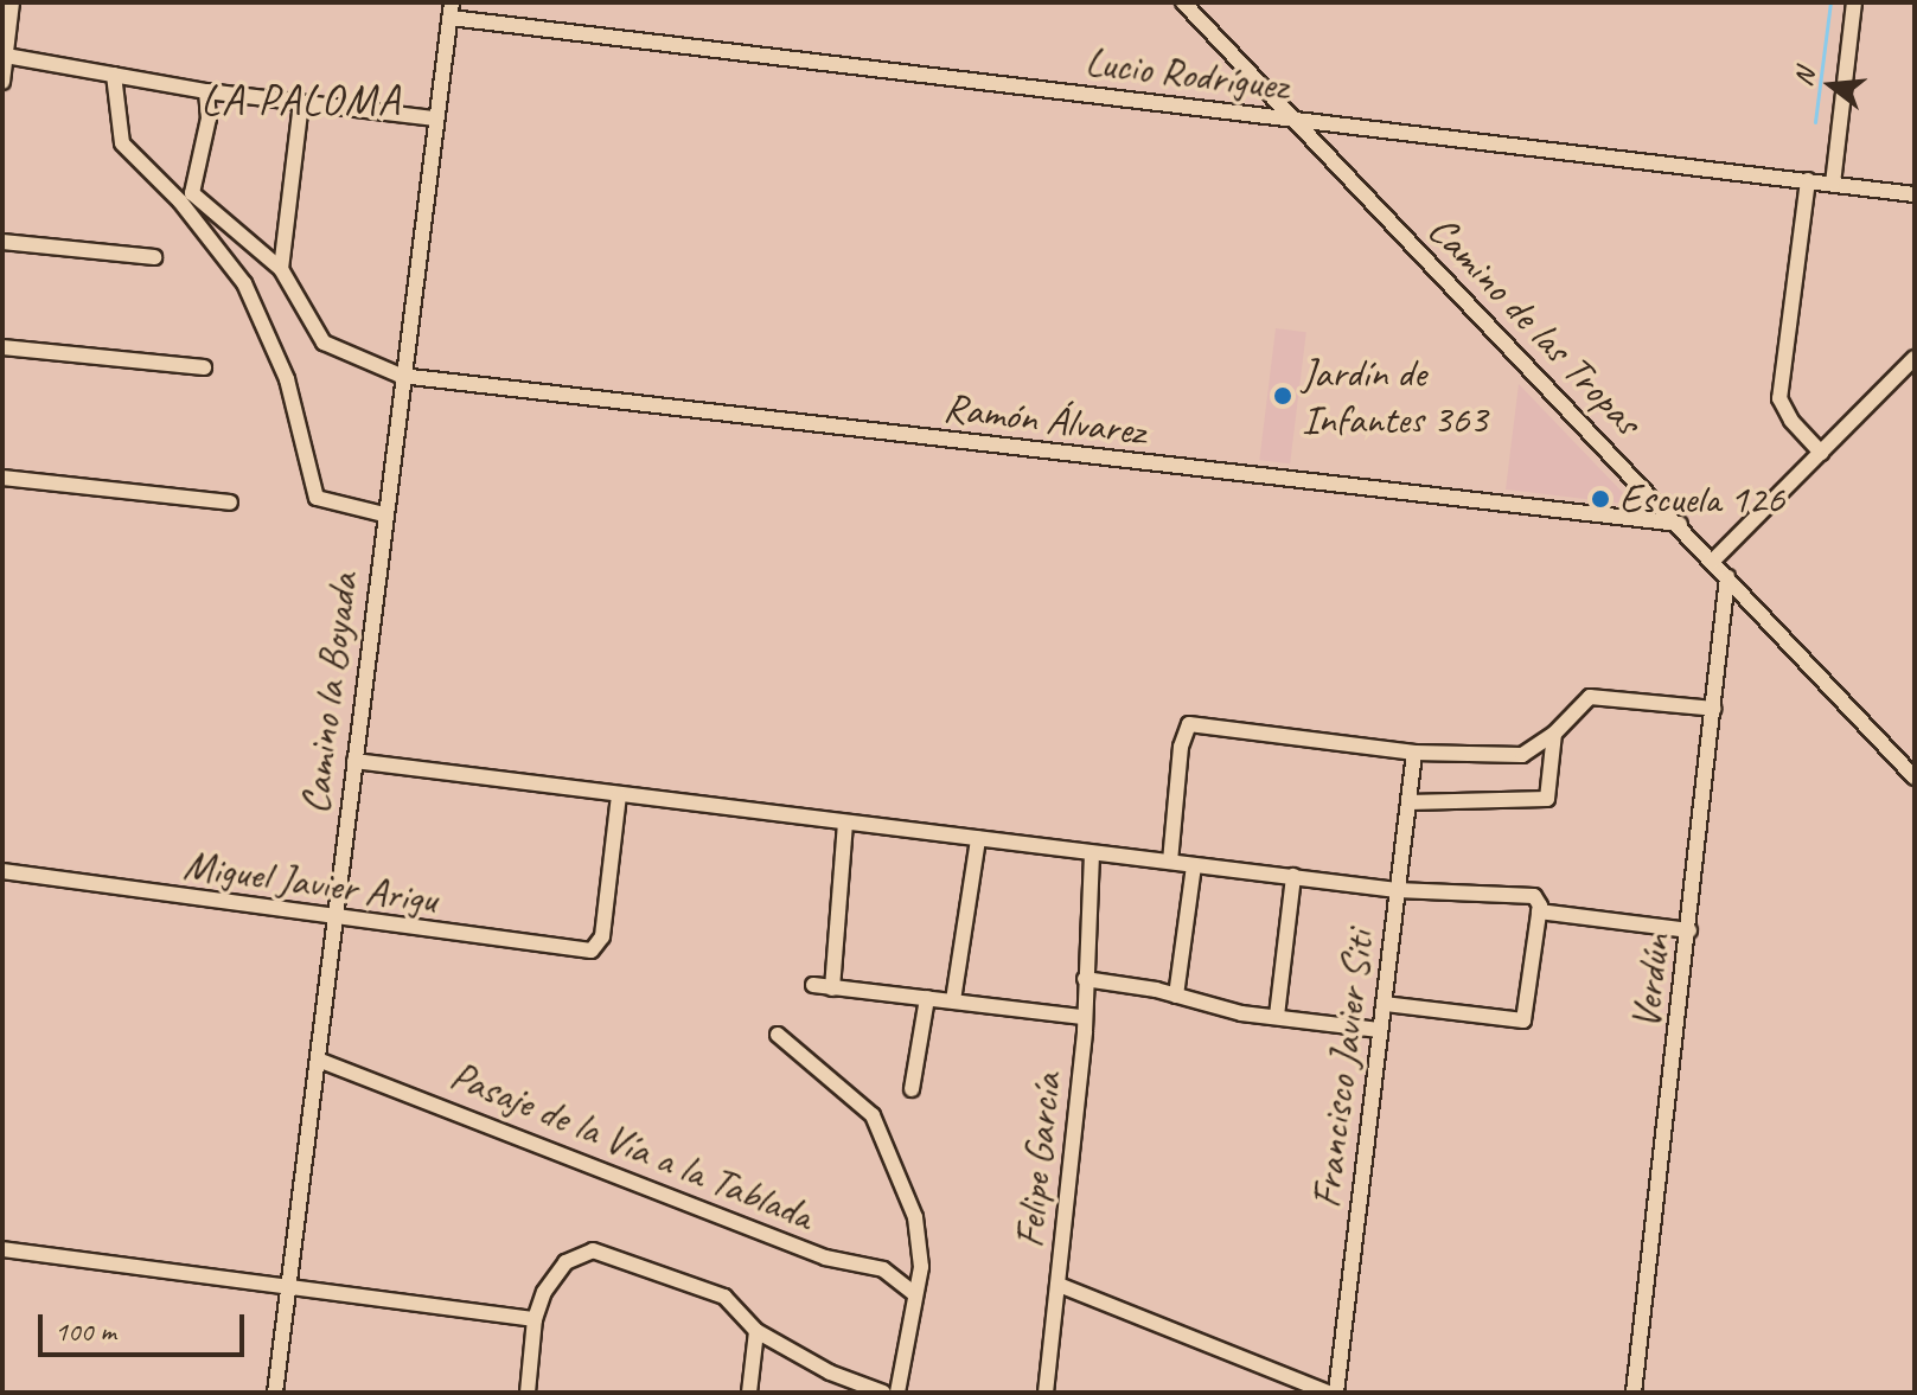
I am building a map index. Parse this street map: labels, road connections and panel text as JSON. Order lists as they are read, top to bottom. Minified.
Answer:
{"streets":{"street":["Lucio Rodríguez","Camino de las Tropas","Ramón Álvarez","Camino la Boyada","Miguel Javier Arigu","Verdún","Francisco Javier Siti","Pasaje de la Vía a la Tablada","Felipe García"]},"crossings":[["Lucio Rodríguez","Camino de las Tropas"],["Lucio Rodríguez","Camino la Boyada"],["Camino de las Tropas","Ramón Álvarez"],["Camino de las Tropas","Verdún"],["Ramón Álvarez","Camino la Boyada"],["Camino la Boyada","Miguel Javier Arigu"],["Camino la Boyada","Pasaje de la Vía a la Tablada"]],"districts":["LA PALOMA"],"places":["Jardín de Infantes 363","Escuela 126"],"scale_bar":"100 m","north":"left"}
